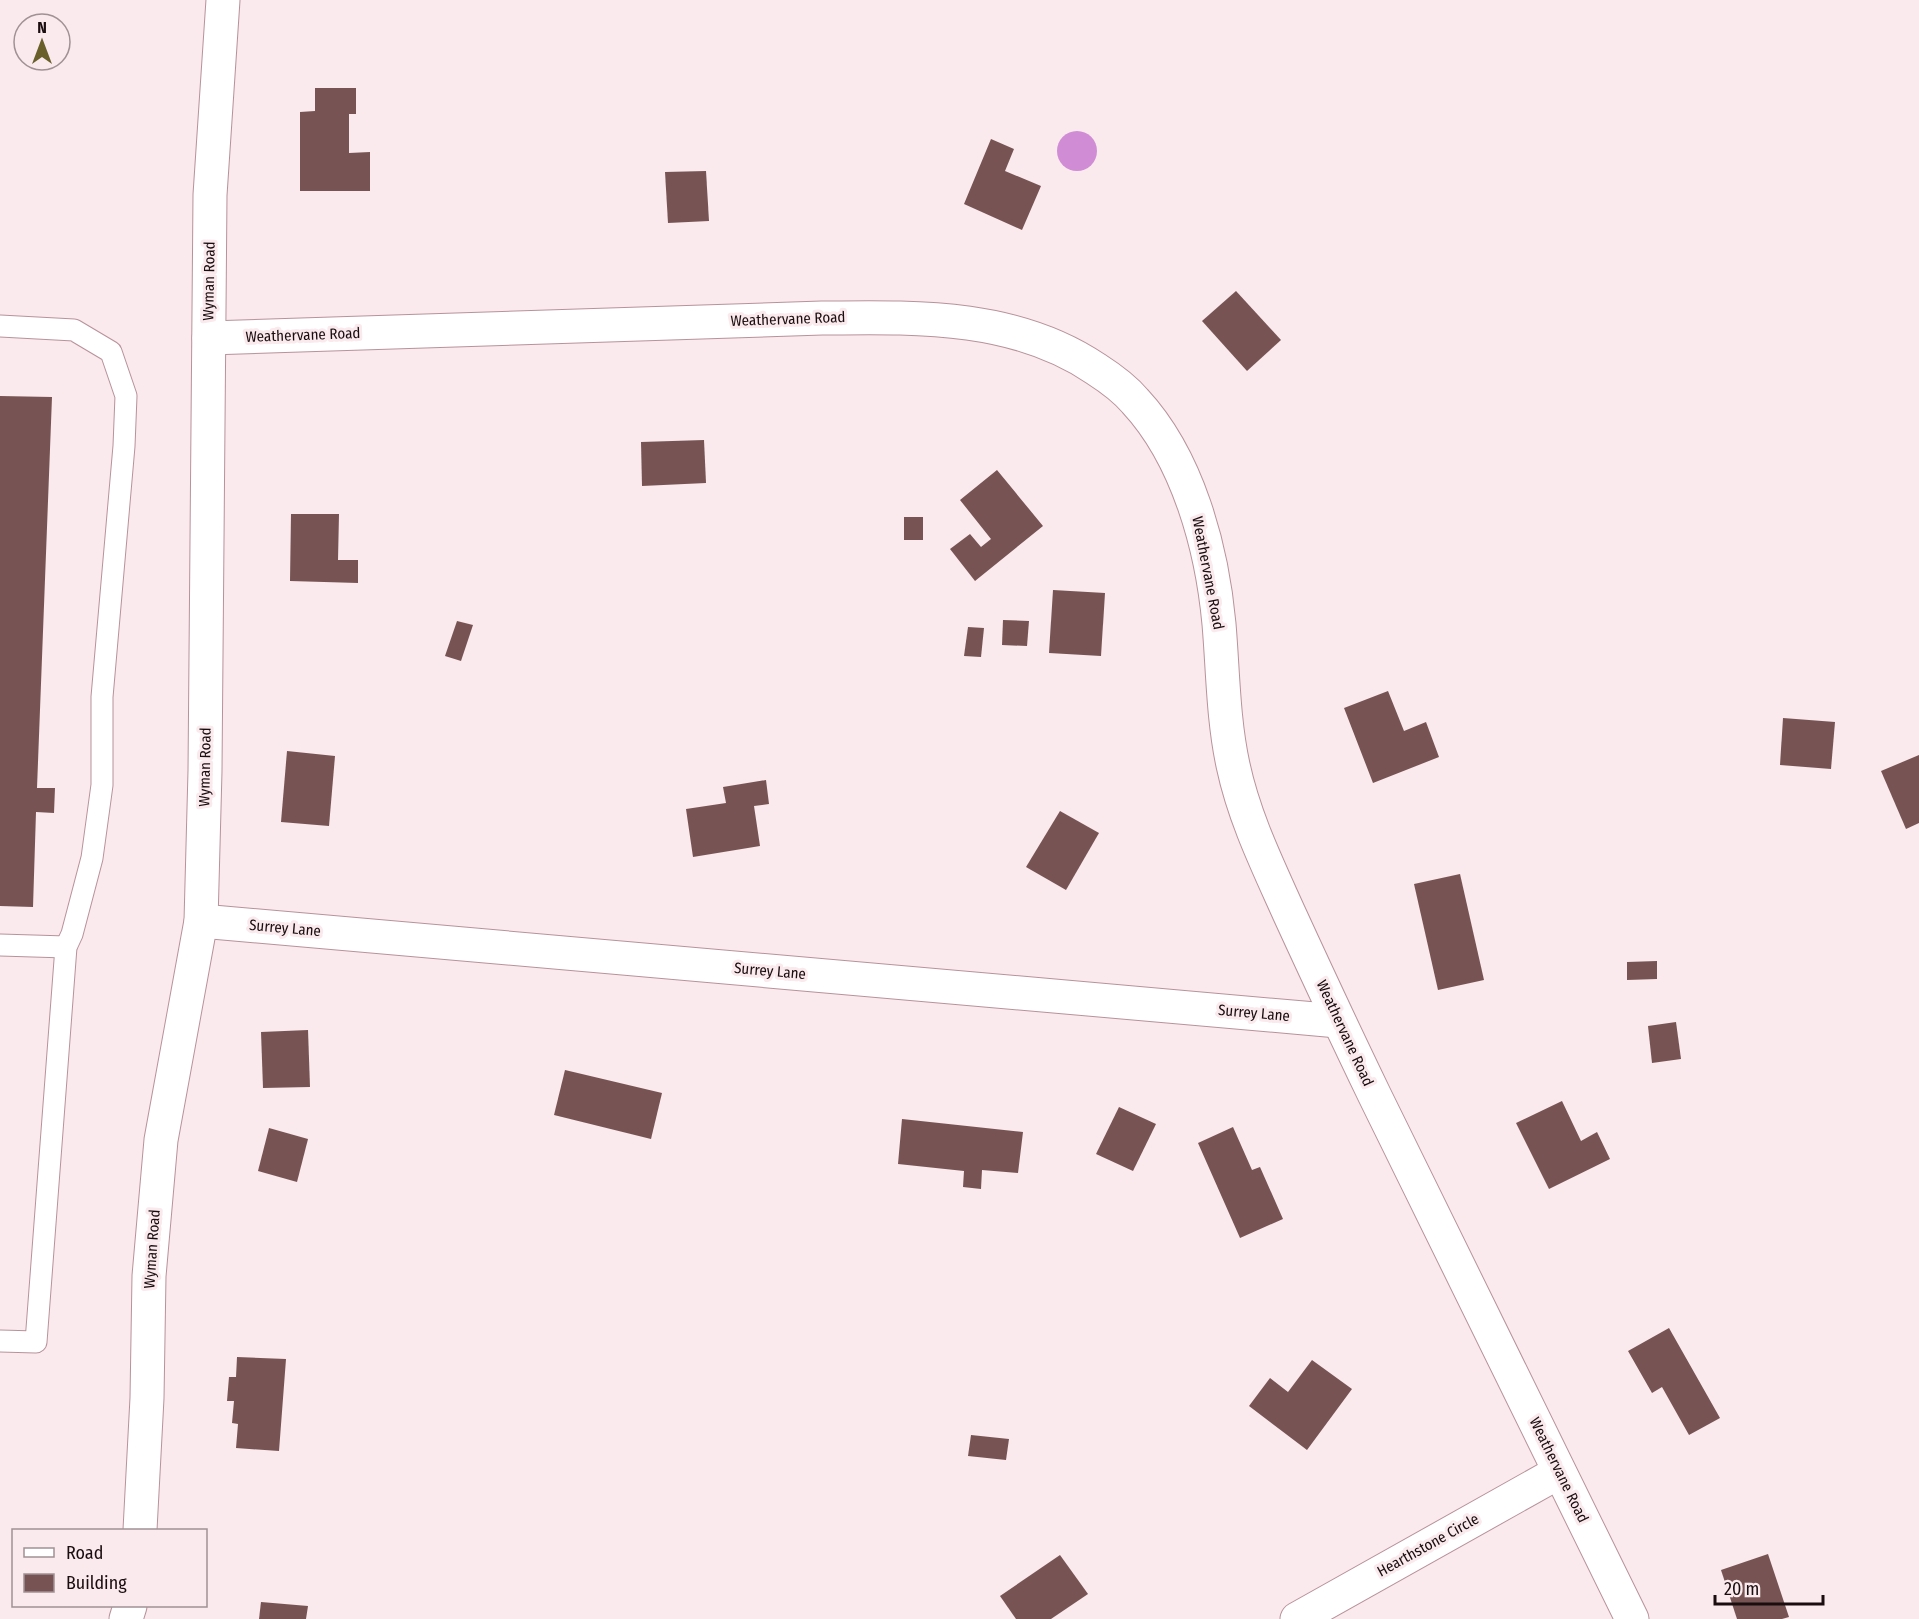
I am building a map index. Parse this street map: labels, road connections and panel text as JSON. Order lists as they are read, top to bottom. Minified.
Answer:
{"streets":{"street":["Wyman Road","Weathervane Road","Surrey Lane","Hearthstone Circle"]},"crossings":[["Wyman Road","Weathervane Road"],["Wyman Road","Surrey Lane"],["Weathervane Road","Surrey Lane"],["Weathervane Road","Hearthstone Circle"]],"legend":["Road","Building"],"scale_bar":"20 m","north":"top"}
